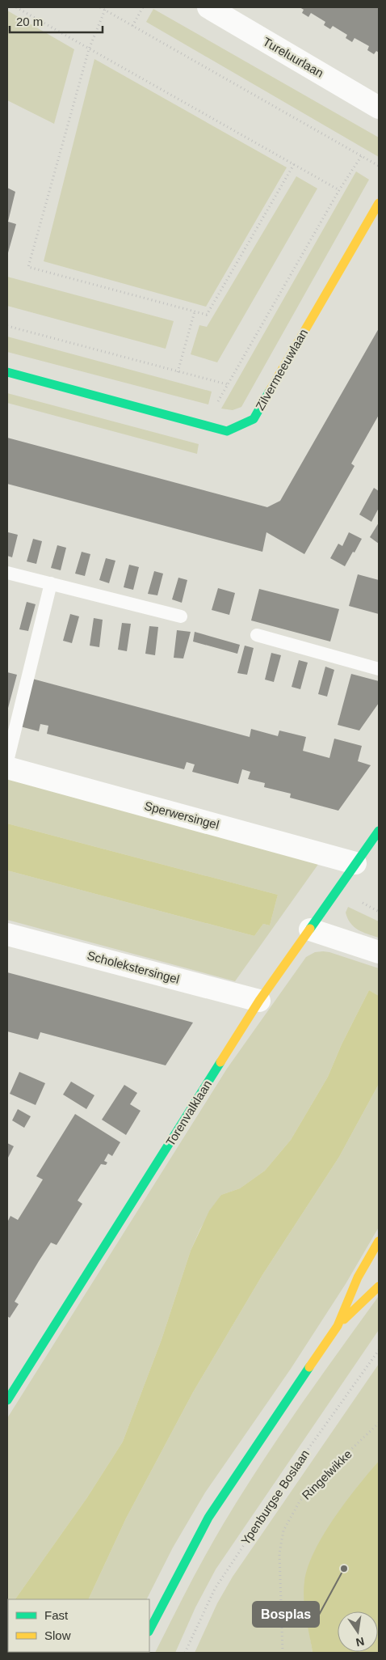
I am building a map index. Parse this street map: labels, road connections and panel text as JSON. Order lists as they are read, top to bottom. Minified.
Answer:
{"streets":{"street":["Tureluurlaan","Zilvermeeuwlaan","Sperwersingel","Scholekstersingel","Torenvalklaan"],"path":["Ringelwikke","Ypenburgse Boslaan"]},"crossings":[["Sperwersingel","Torenvalklaan"],["Scholekstersingel","Torenvalklaan"]],"places":["Bosplas"],"legend":["Fast","Slow"],"scale_bar":"20 m","north":"bottom"}
